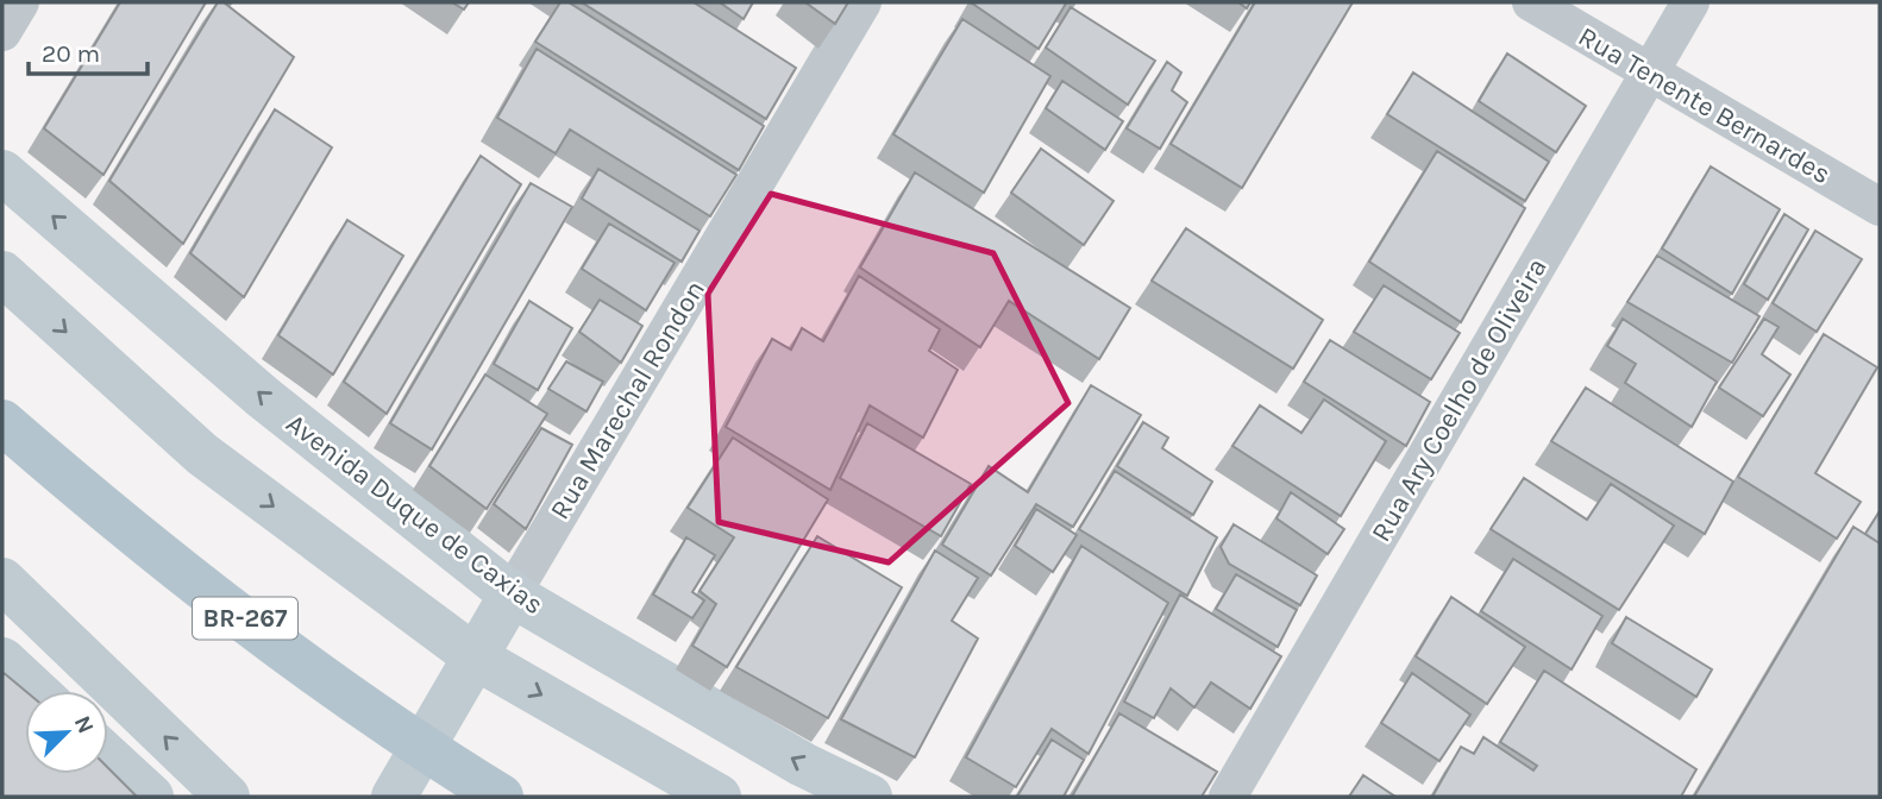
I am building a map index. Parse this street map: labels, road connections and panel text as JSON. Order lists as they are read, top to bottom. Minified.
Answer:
{"streets":{"main road":["BR-267"],"street":["Rua Tenente Bernardes","Rua Marechal Rondon","Rua Ary Coelho de Oliveira","Avenida Duque de Caxias"]},"crossings":[["Rua Tenente Bernardes","Rua Ary Coelho de Oliveira"],["Rua Marechal Rondon","Avenida Duque de Caxias"],["Rua Marechal Rondon","BR-267"]],"scale_bar":"20 m","north":"top right"}
